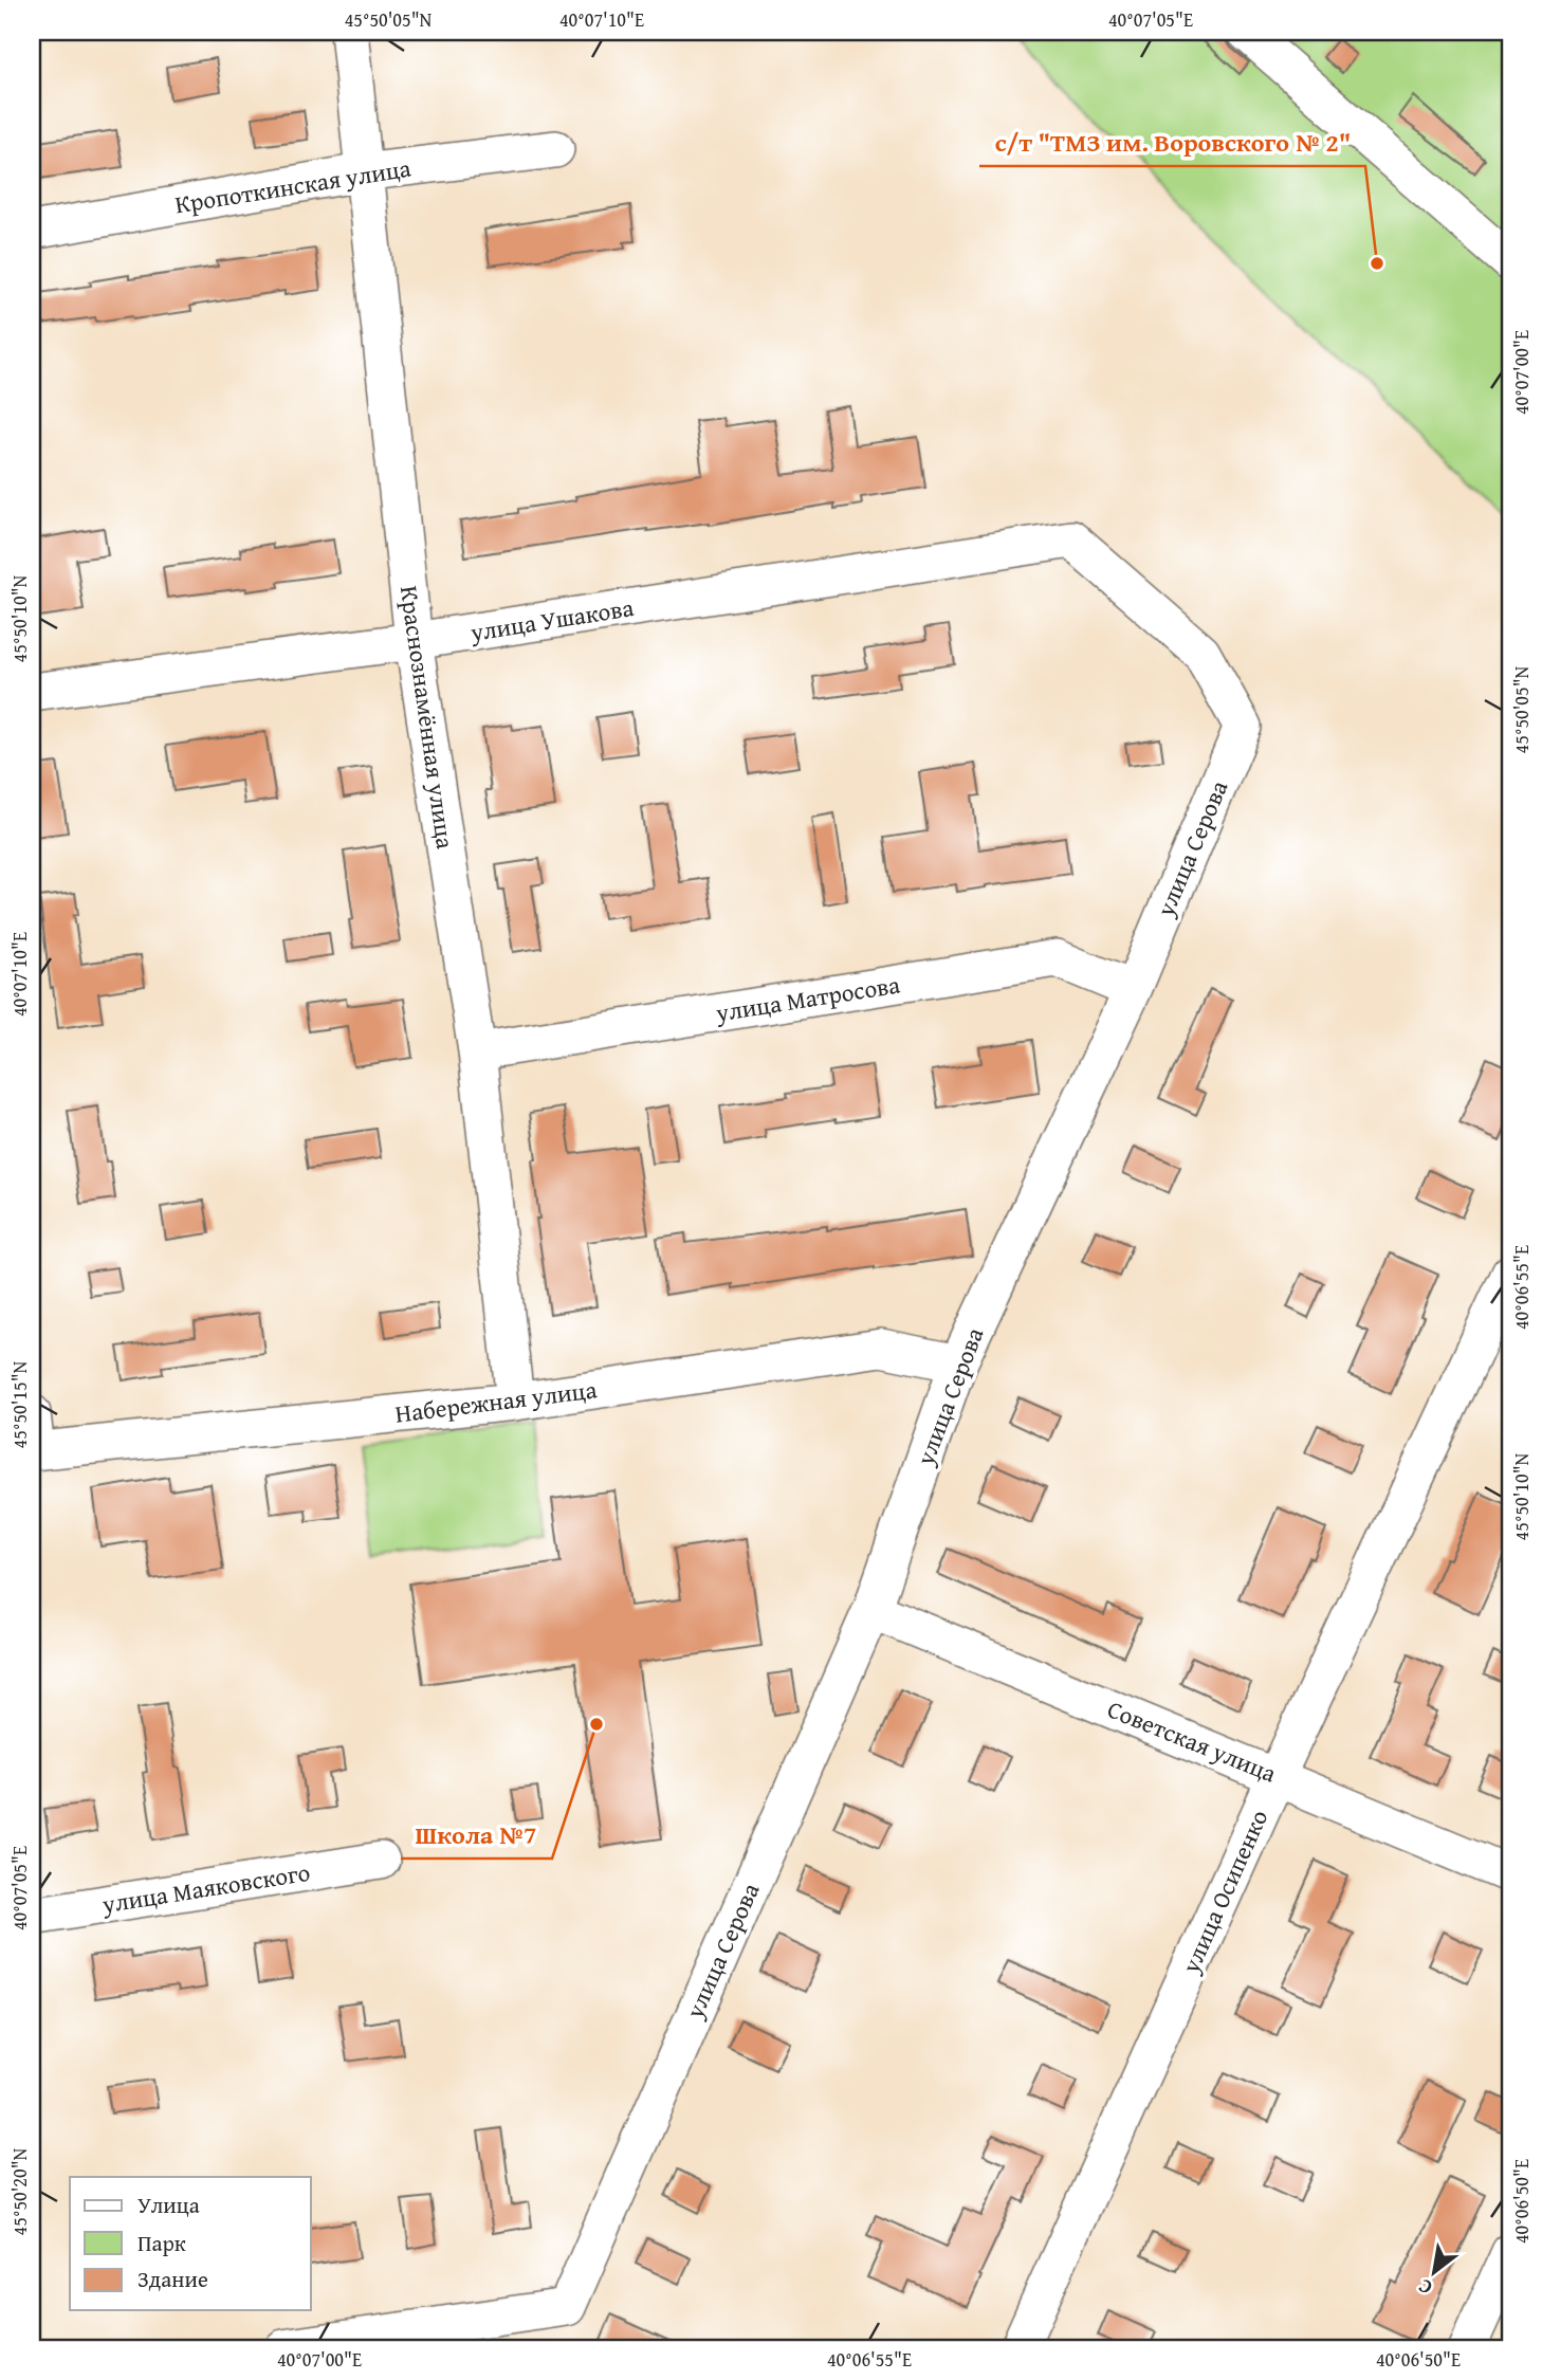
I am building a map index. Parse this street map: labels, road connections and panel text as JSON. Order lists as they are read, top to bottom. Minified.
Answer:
{"streets":{"street":["Кропоткинская улица","улица Ушакова","Краснознамённая улица","улица Серова","улица Матросова","Набережная улица","Советская улица","улица Маяковского","улица Осипенко"]},"crossings":[["Кропоткинская улица","Краснознамённая улица"],["улица Ушакова","Краснознамённая улица"],["улица Ушакова","улица Серова"],["Краснознамённая улица","улица Матросова"],["Краснознамённая улица","Набережная улица"],["улица Серова","улица Матросова"],["улица Серова","Набережная улица"],["улица Серова","Советская улица"],["Советская улица","улица Осипенко"]],"places":["с/т \"ТМЗ им. Воровского № 2\"","Школа №7"],"legend":["Улица","Парк","Здание"],"north":"bottom left","coordinates":["45°50'05\"N","40°07'10\"E","40°07'05\"E","40°07'00\"E","45°50'10\"N","40°06'55\"E","45°50'15\"N","45°50'20\"N","40°06'50\"E"]}
